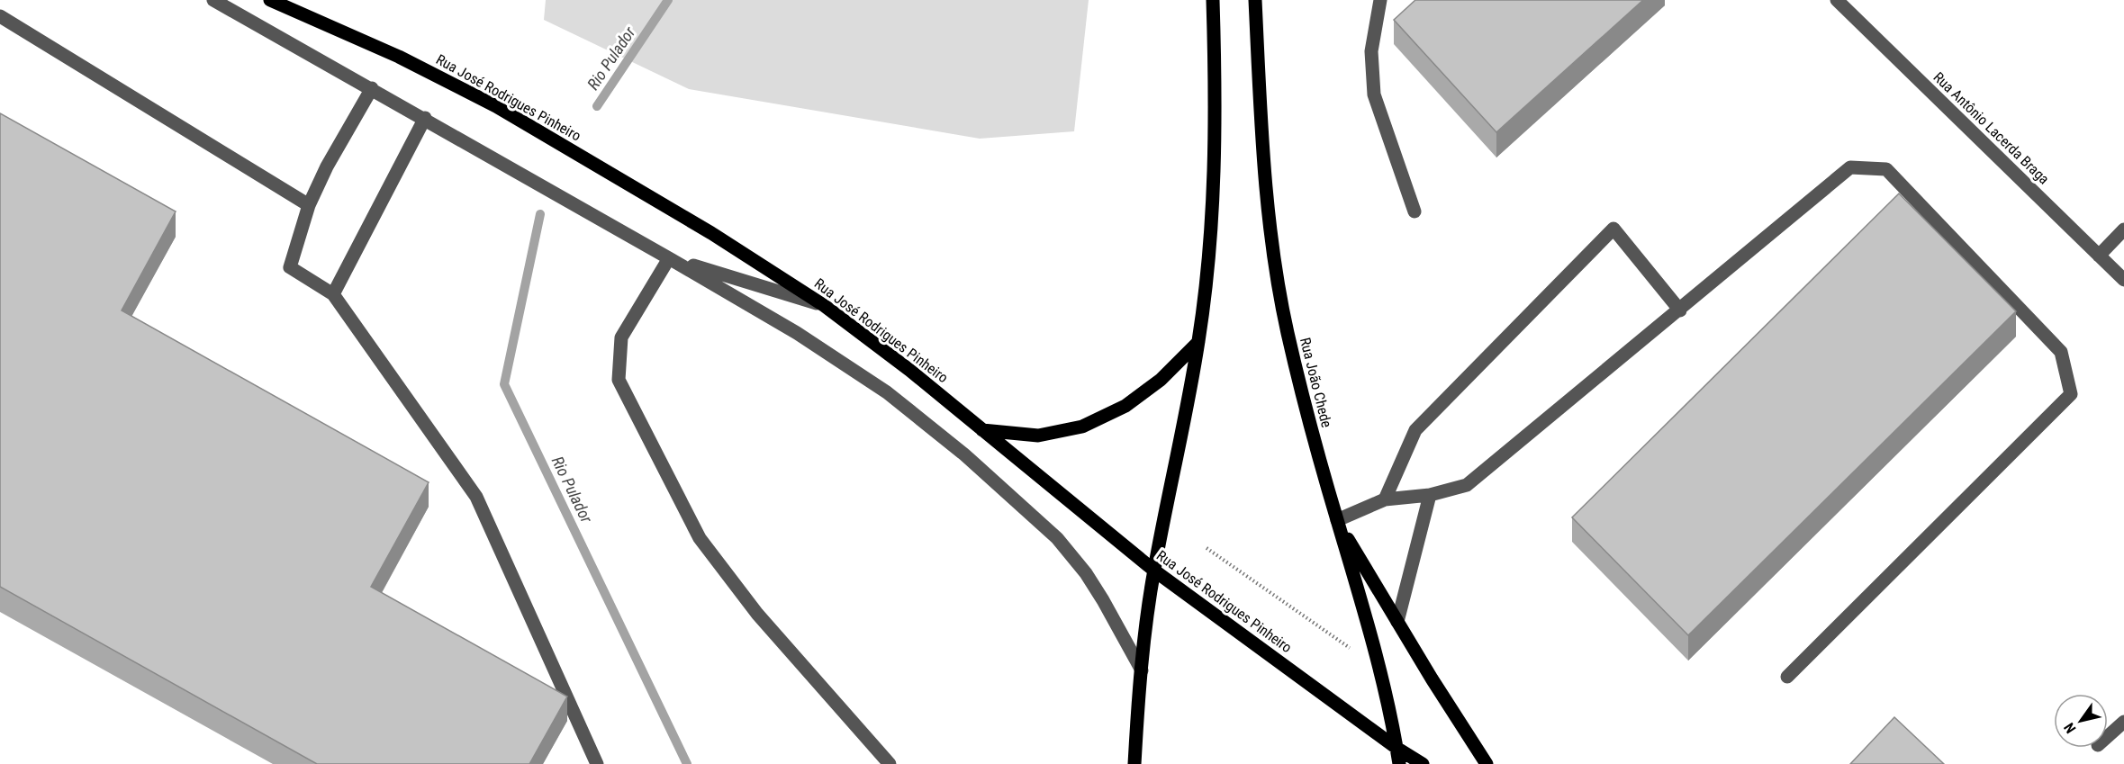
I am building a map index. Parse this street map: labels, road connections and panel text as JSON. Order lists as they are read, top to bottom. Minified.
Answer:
{"streets":{"main road":["Rua José Rodrigues Pinheiro","Rua João Chede"],"street":["Rua Antônio Lacerda Braga"]},"crossings":[["Rua José Rodrigues Pinheiro","Rua João Chede"]],"water":["Rio Pulador"],"north":"bottom left"}
